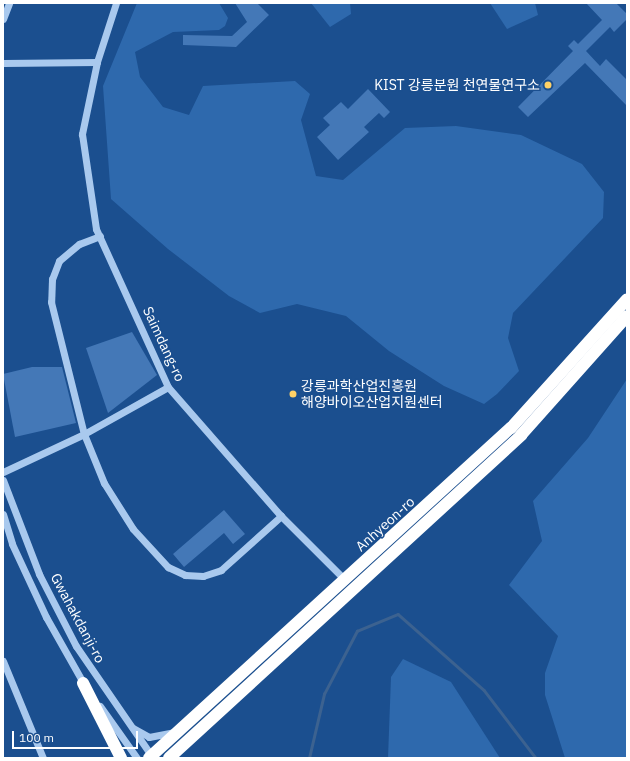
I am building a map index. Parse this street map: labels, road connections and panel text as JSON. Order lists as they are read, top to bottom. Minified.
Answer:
{"streets":{"highway":["Anhyeon-ro"],"street":["Saimdang-ro","Gwahakdanji-ro"]},"crossings":[["Saimdang-ro","Anhyeon-ro"],["Anhyeon-ro","Gwahakdanji-ro"]],"places":["KIST 강릉분원 천연물연구소","강릉과학산업진흥원 해양바이오산업지원센터"],"scale_bar":"100 m"}
